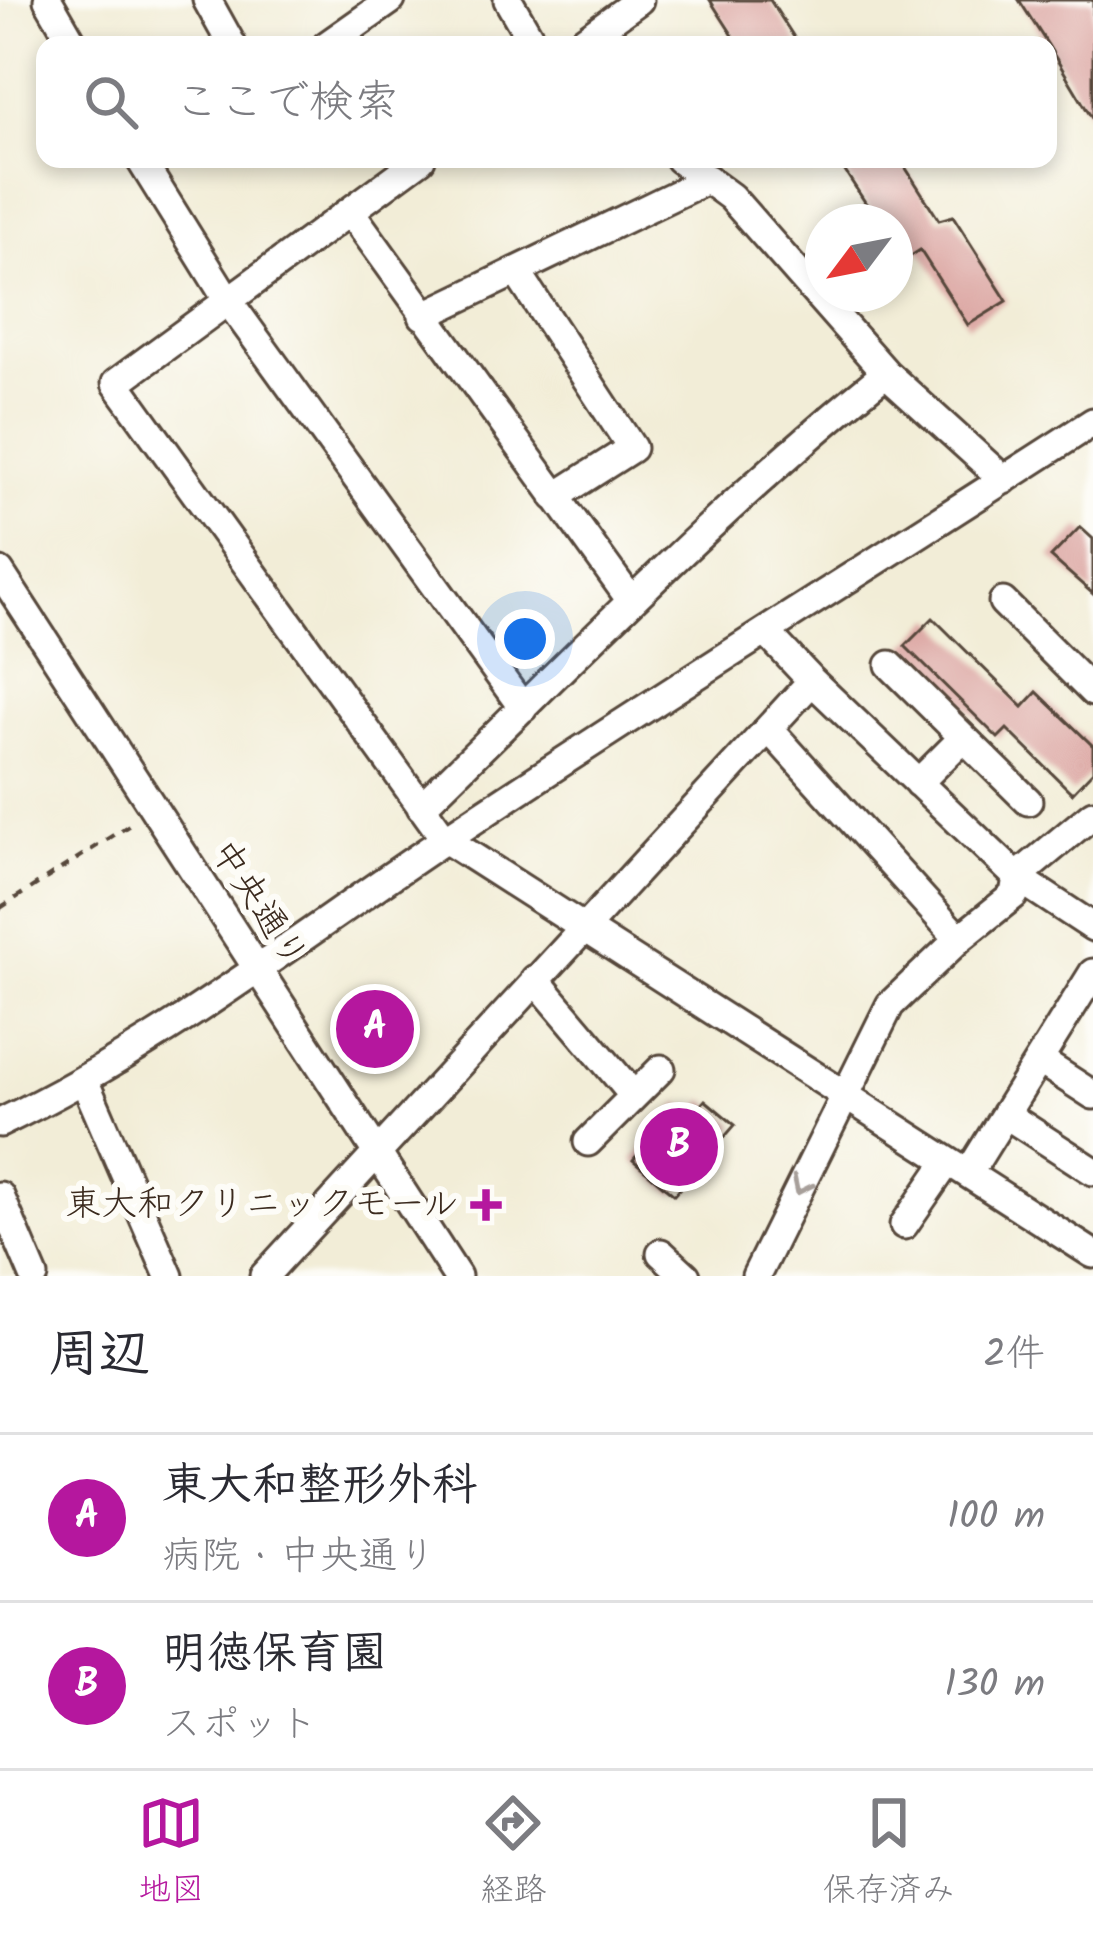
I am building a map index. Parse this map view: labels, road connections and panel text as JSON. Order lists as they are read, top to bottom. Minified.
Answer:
{"streets":{"street":["中央通り"]},"places":{"health":["東大和クリニックモール"]},"north":"bottom left","page":{"search":"ここで検索","pins":["A","B"],"heading":["周辺","2件"],"list":[{"mark":"A","name":"東大和整形外科","note":"病院 · 中央通り","value":"100 m"},{"mark":"B","name":"明徳保育園","note":"スポット","value":"130 m"}],"nav":["地図","経路","保存済み"]}}
